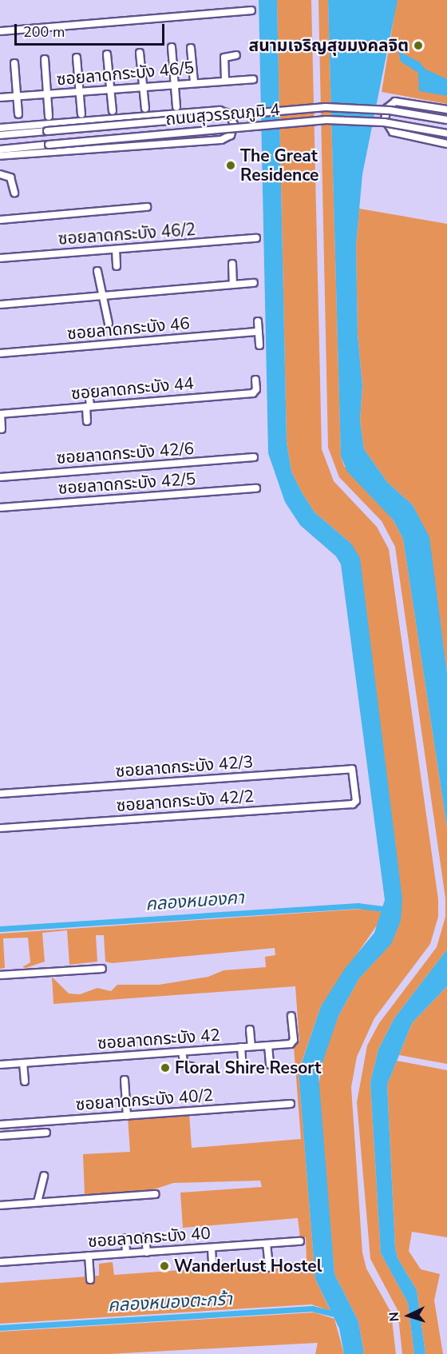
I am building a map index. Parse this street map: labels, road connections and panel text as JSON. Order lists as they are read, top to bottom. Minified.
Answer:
{"streets":{"street":["ซอยลาดกระบัง 46/5","ถนนสุวรรณภูมิ 4","ซอยลาดกระบัง 46/2","ซอยลาดกระบัง 46","ซอยลาดกระบัง 44","ซอยลาดกระบัง 42/6","ซอยลาดกระบัง 42/5","ซอยลาดกระบัง 42/3","ซอยลาดกระบัง 42/2","ซอยลาดกระบัง 42","ซอยลาดกระบัง 40/2","ซอยลาดกระบัง 40"]},"crossings":[["ซอยลาดกระบัง 42/3","ซอยลาดกระบัง 42/2"]],"water":["คลองหนองคา","คลองหนองตะกร้า"],"places":["สนามเจริญสุขมงคลจิต","The Great Residence","Floral Shire Resort","Wanderlust Hostel"],"scale_bar":"200 m","north":"left"}
